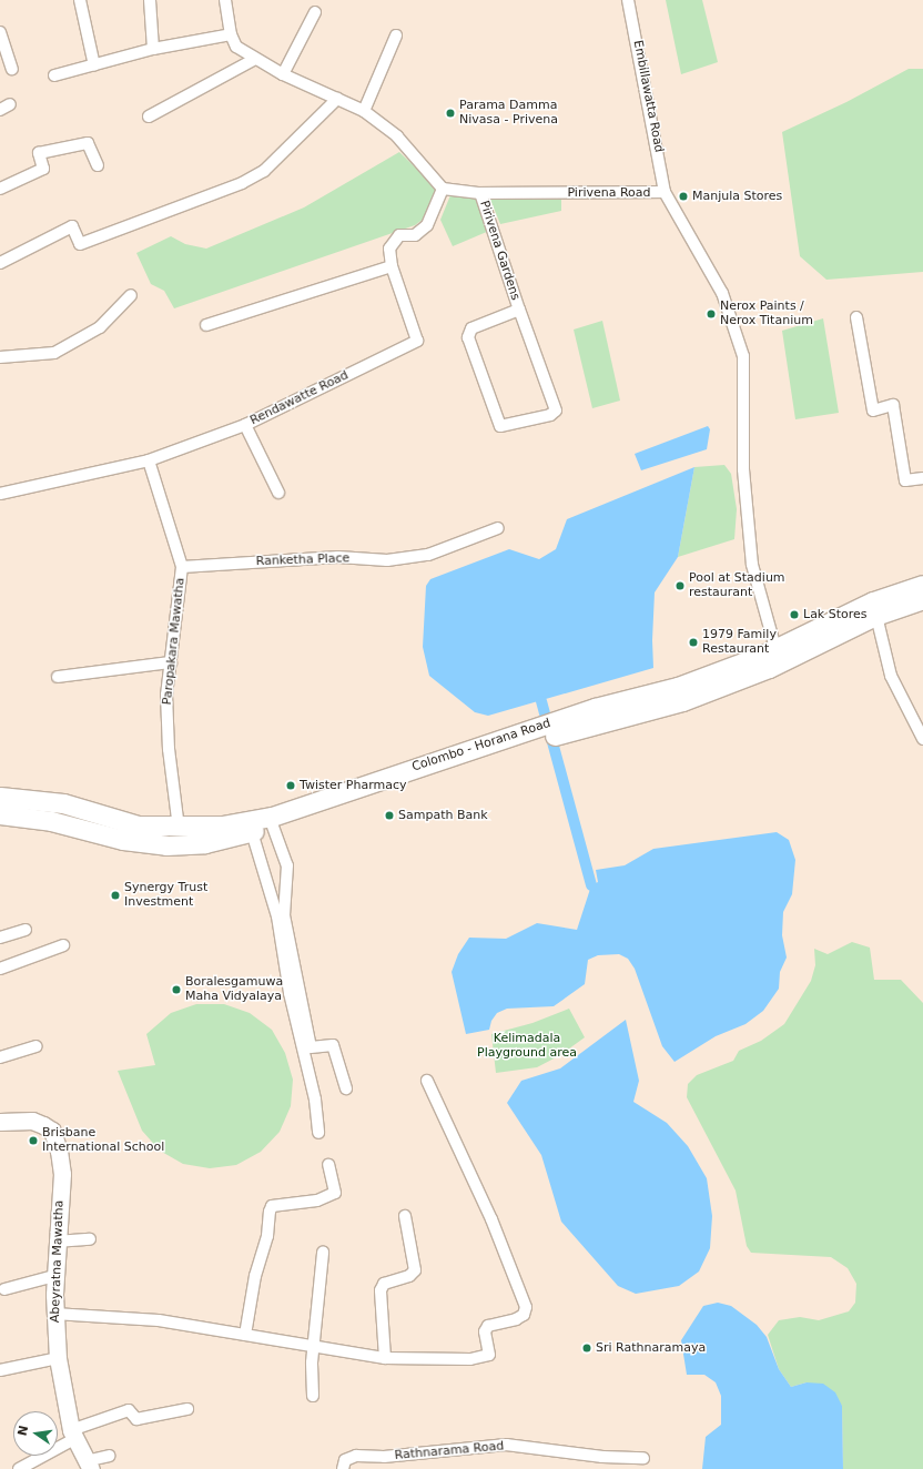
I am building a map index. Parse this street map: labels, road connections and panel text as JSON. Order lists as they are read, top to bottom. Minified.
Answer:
{"streets":{"main road":["Colombo - Horana Road"],"street":["Embillawatta Road","Pirivena Road","Pirivena Gardens","Rendawatte Road","Ranketha Place","Paropakara Mawatha","Abeyratna Mawatha","Rathnarama Road"]},"crossings":[["Embillawatta Road","Pirivena Road"],["Pirivena Road","Pirivena Gardens"],["Pirivena Road","Rendawatte Road"],["Pirivena Road","Colombo - Horana Road"],["Rendawatte Road","Paropakara Mawatha"],["Ranketha Place","Paropakara Mawatha"],["Paropakara Mawatha","Colombo - Horana Road"]],"parks":["Kelimadala Playground area"],"places":["Parama Damma Nivasa - Privena","Manjula Stores","Nerox Paints / Nerox Titanium","Pool at Stadium restaurant","Lak Stores","1979 Family Restaurant","Twister Pharmacy","Sampath Bank","Synergy Trust Investment","Boralesgamuwa Maha Vidyalaya","Brisbane International School","Sri Rathnaramaya"],"north":"left"}
